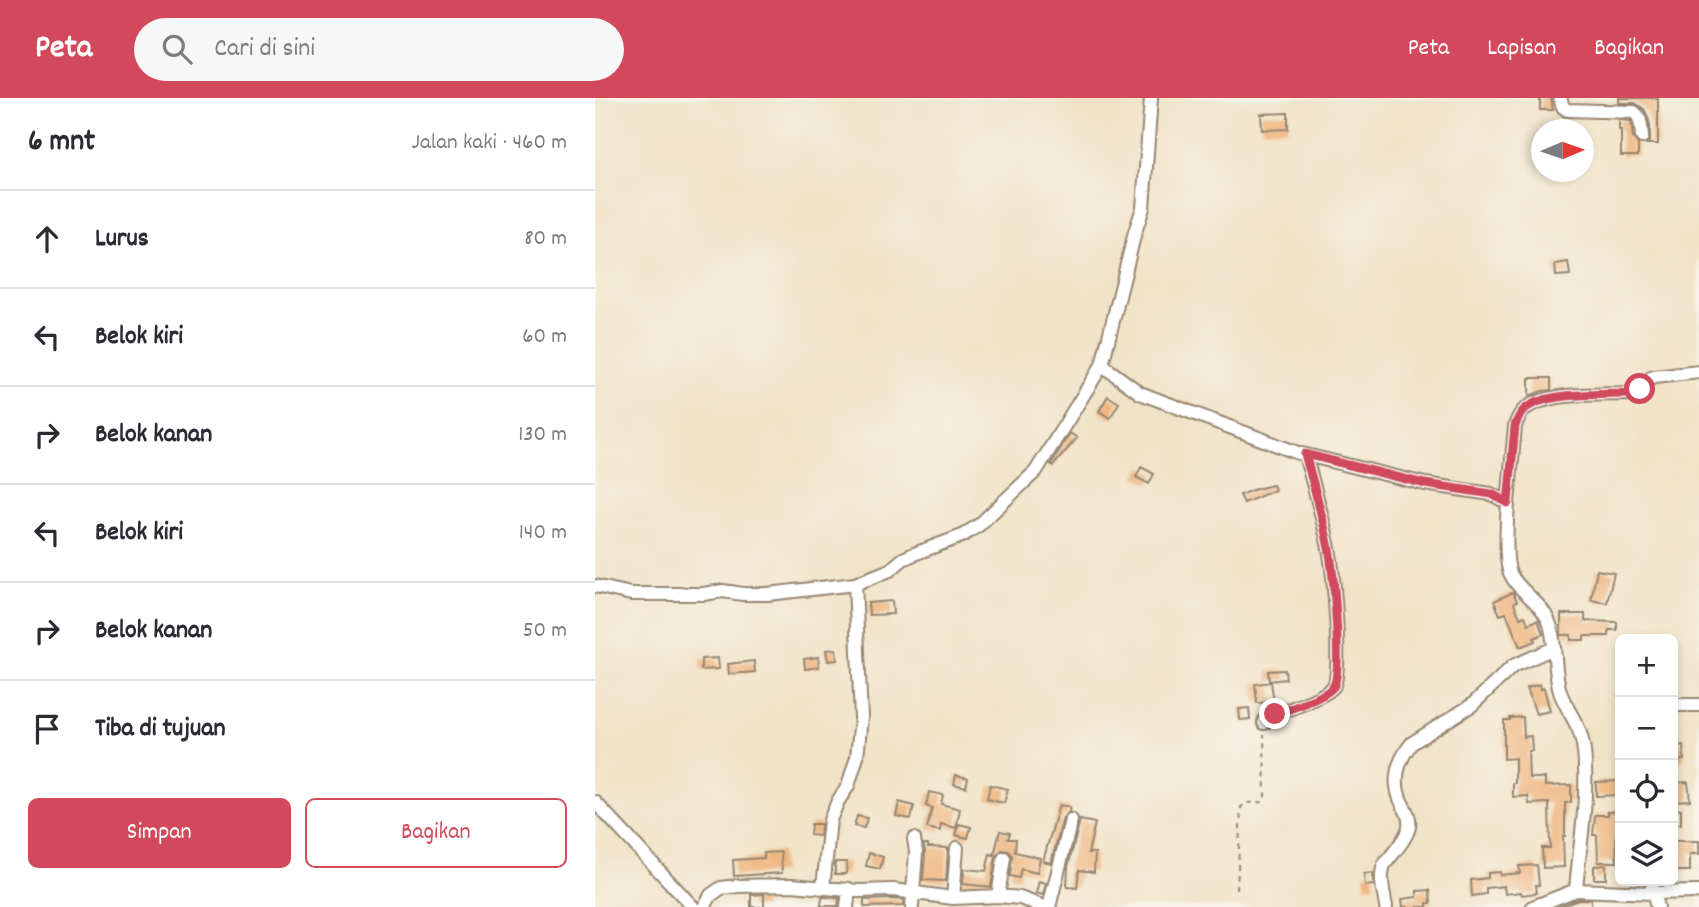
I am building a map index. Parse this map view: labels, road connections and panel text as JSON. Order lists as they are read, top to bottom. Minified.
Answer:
{"north":"right","page":{"header":"Peta","search":"Cari di sini","nav":["Peta","Lapisan","Bagikan"],"heading":["6 mnt","Jalan kaki · 460 m"],"list":[["Lurus","80 m"],["Belok kiri","60 m"],["Belok kanan","130 m"],["Belok kiri","140 m"],["Belok kanan","50 m"],"Tiba di tujuan"],"map_buttons":["+","−"],"buttons":["Simpan","Bagikan"]}}
